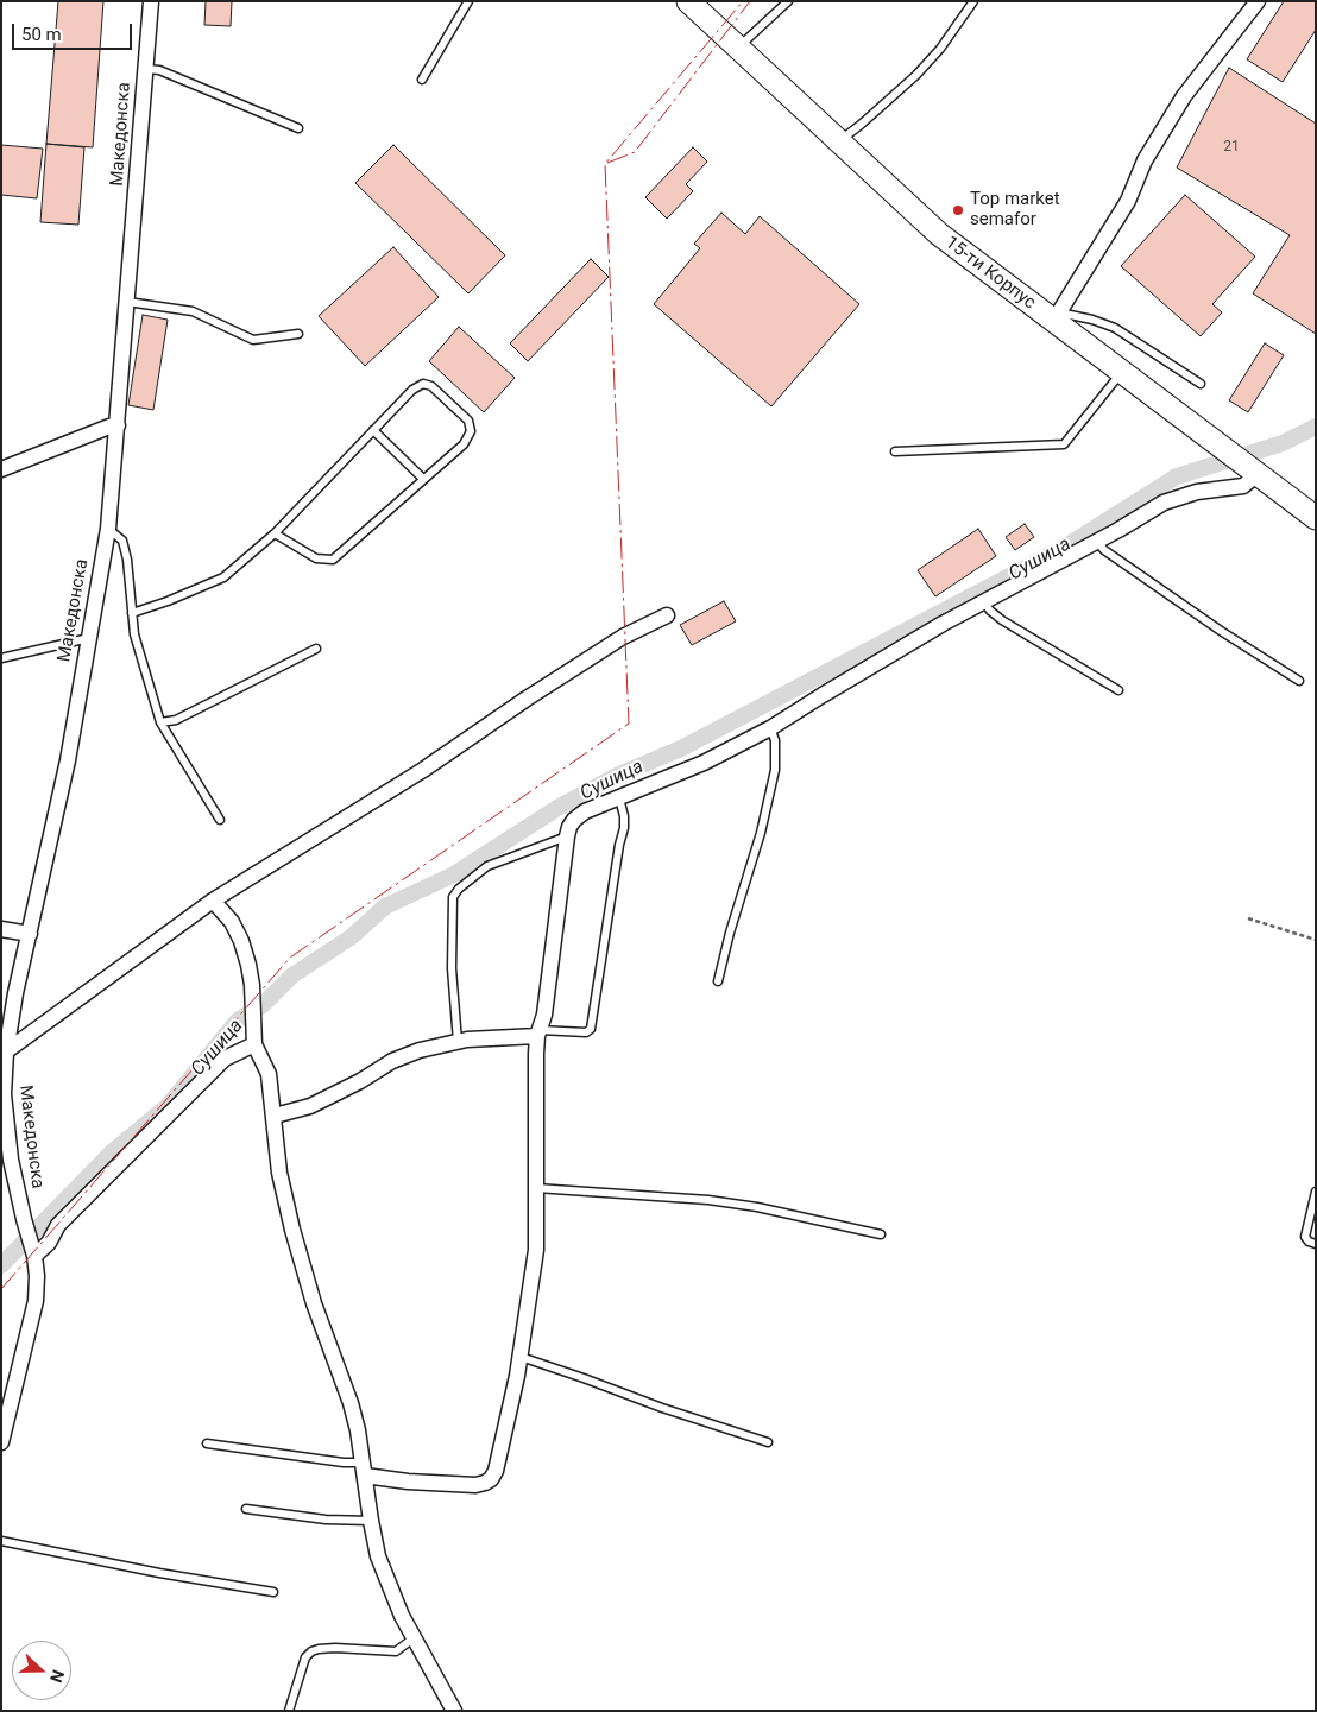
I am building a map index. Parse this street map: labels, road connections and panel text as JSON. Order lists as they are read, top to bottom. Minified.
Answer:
{"streets":{"main road":["15-ти Корпус"],"street":["Македонска"]},"water":["Сушица"],"places":["Top market semafor"],"house_numbers":["21"],"scale_bar":"50 m","north":"right"}
